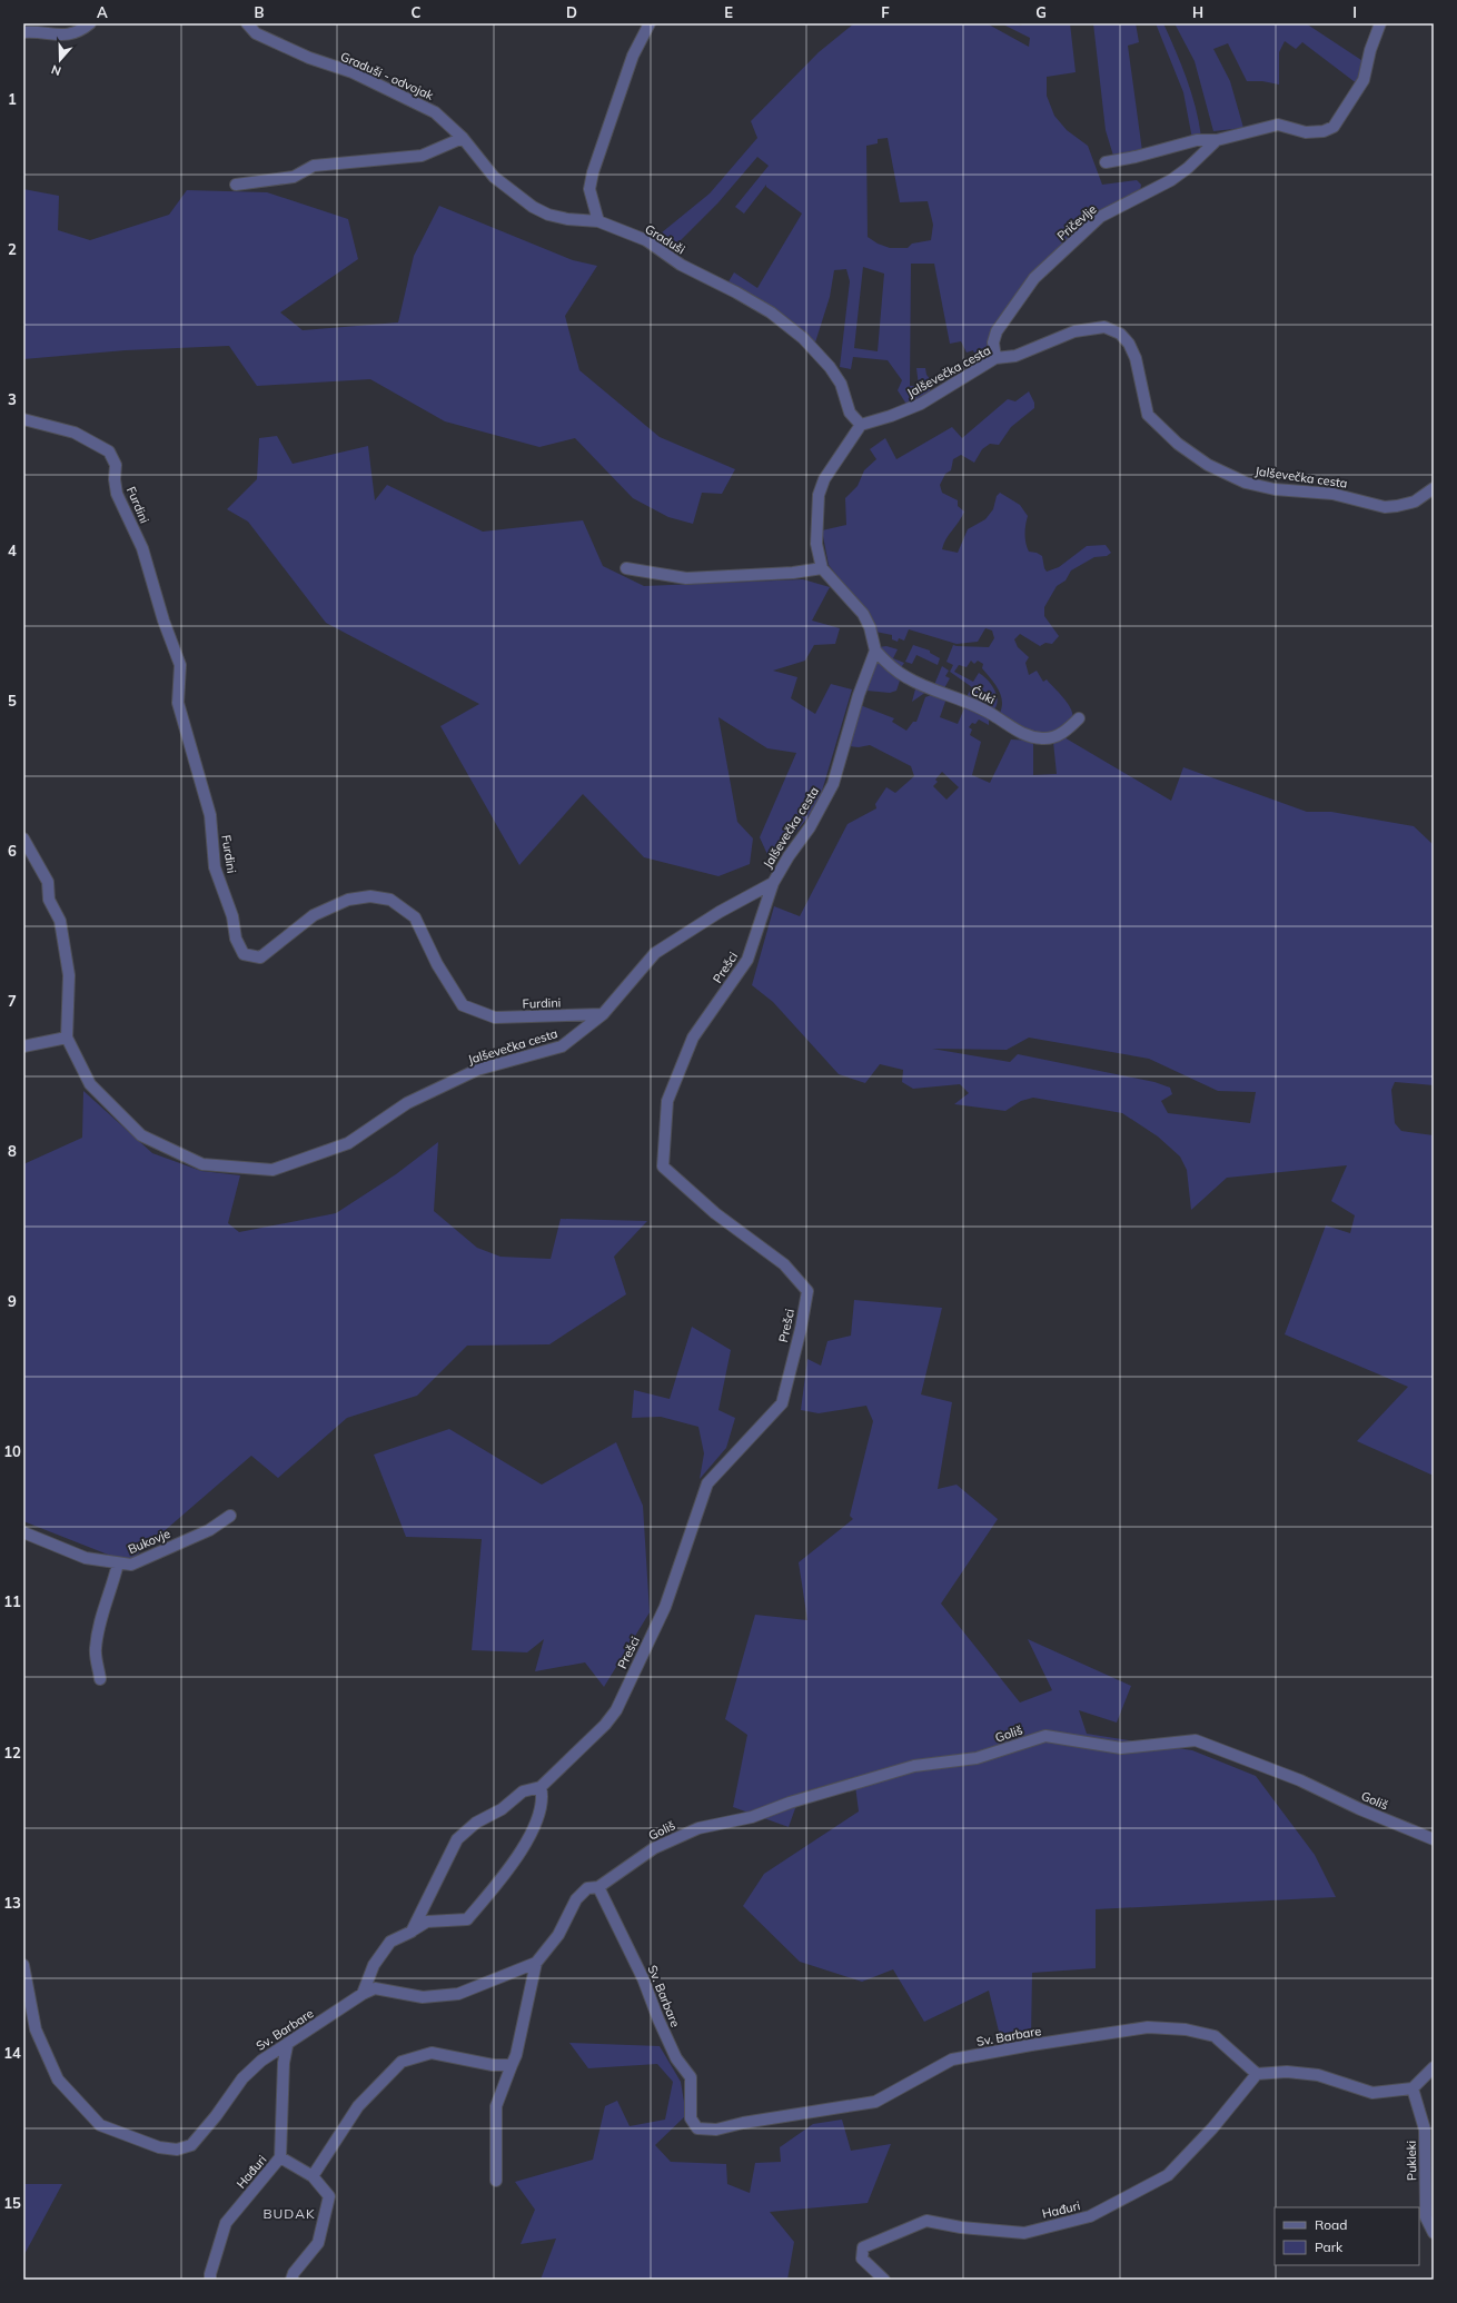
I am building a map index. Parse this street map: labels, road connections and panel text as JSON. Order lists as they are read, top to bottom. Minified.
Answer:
{"streets":{"street":["Graduši - odvojak","Pričevlje","Graduši","Jalševečka cesta","Furdini","Ćuki","Prešci","Bukovje","Goliš","Sv. Barbare","Pukleki","Hađuri"]},"crossings":[["Graduši - odvojak","Graduši"],["Pričevlje","Jalševečka cesta"],["Graduši","Jalševečka cesta"],["Jalševečka cesta","Furdini"],["Jalševečka cesta","Ćuki"],["Jalševečka cesta","Prešci"],["Goliš","Sv. Barbare"],["Sv. Barbare","Hađuri"]],"districts":["BUDAK"],"legend":["Road","Park"],"north":"bottom","grid":{"columns":["A","B","C","D","E","F","G","H","I"],"rows":["1","2","3","4","5","6","7","8","9","10","11","12","13","14","15"]}}
